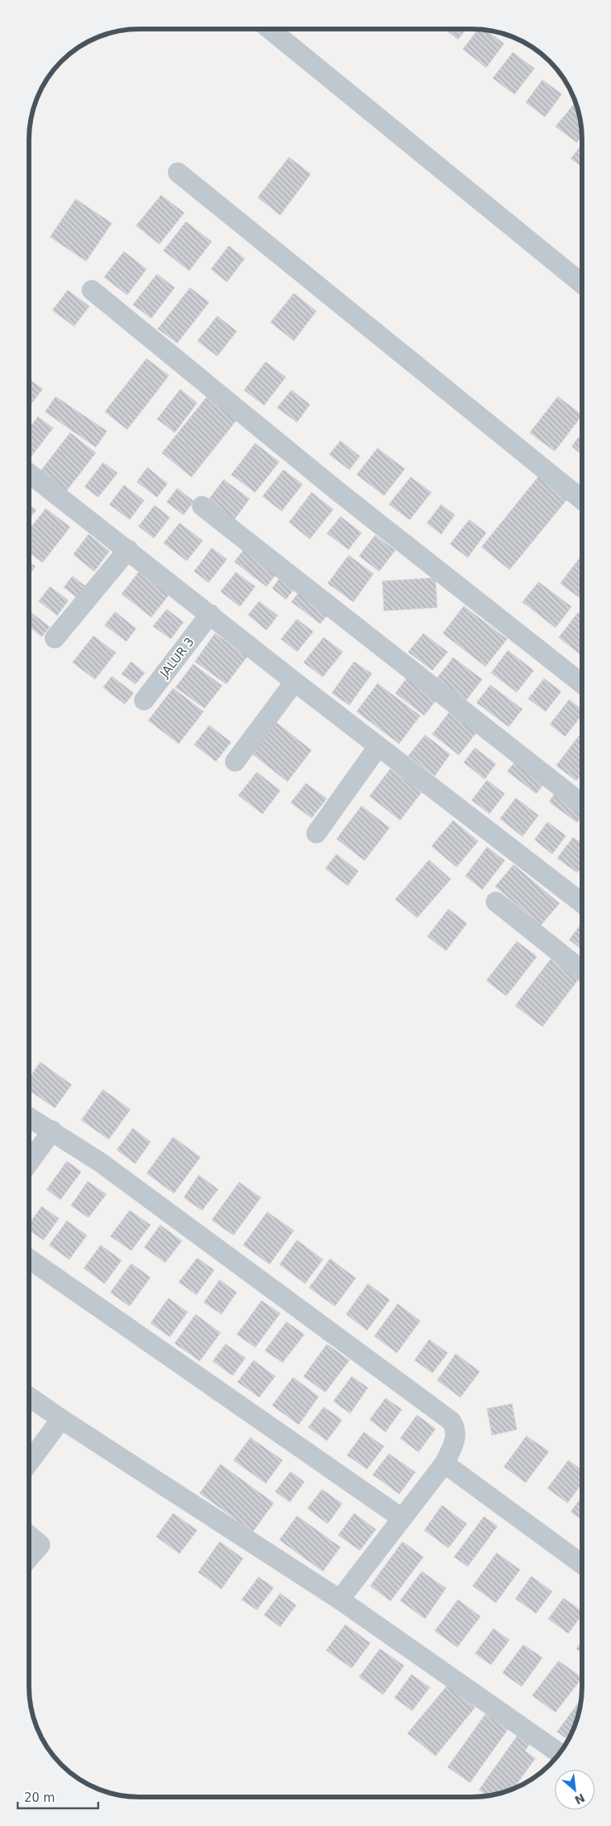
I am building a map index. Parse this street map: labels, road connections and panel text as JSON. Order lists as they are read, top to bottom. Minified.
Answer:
{"streets":{"street":["JALUR 3"]},"scale_bar":"20 m","north":"bottom right"}
